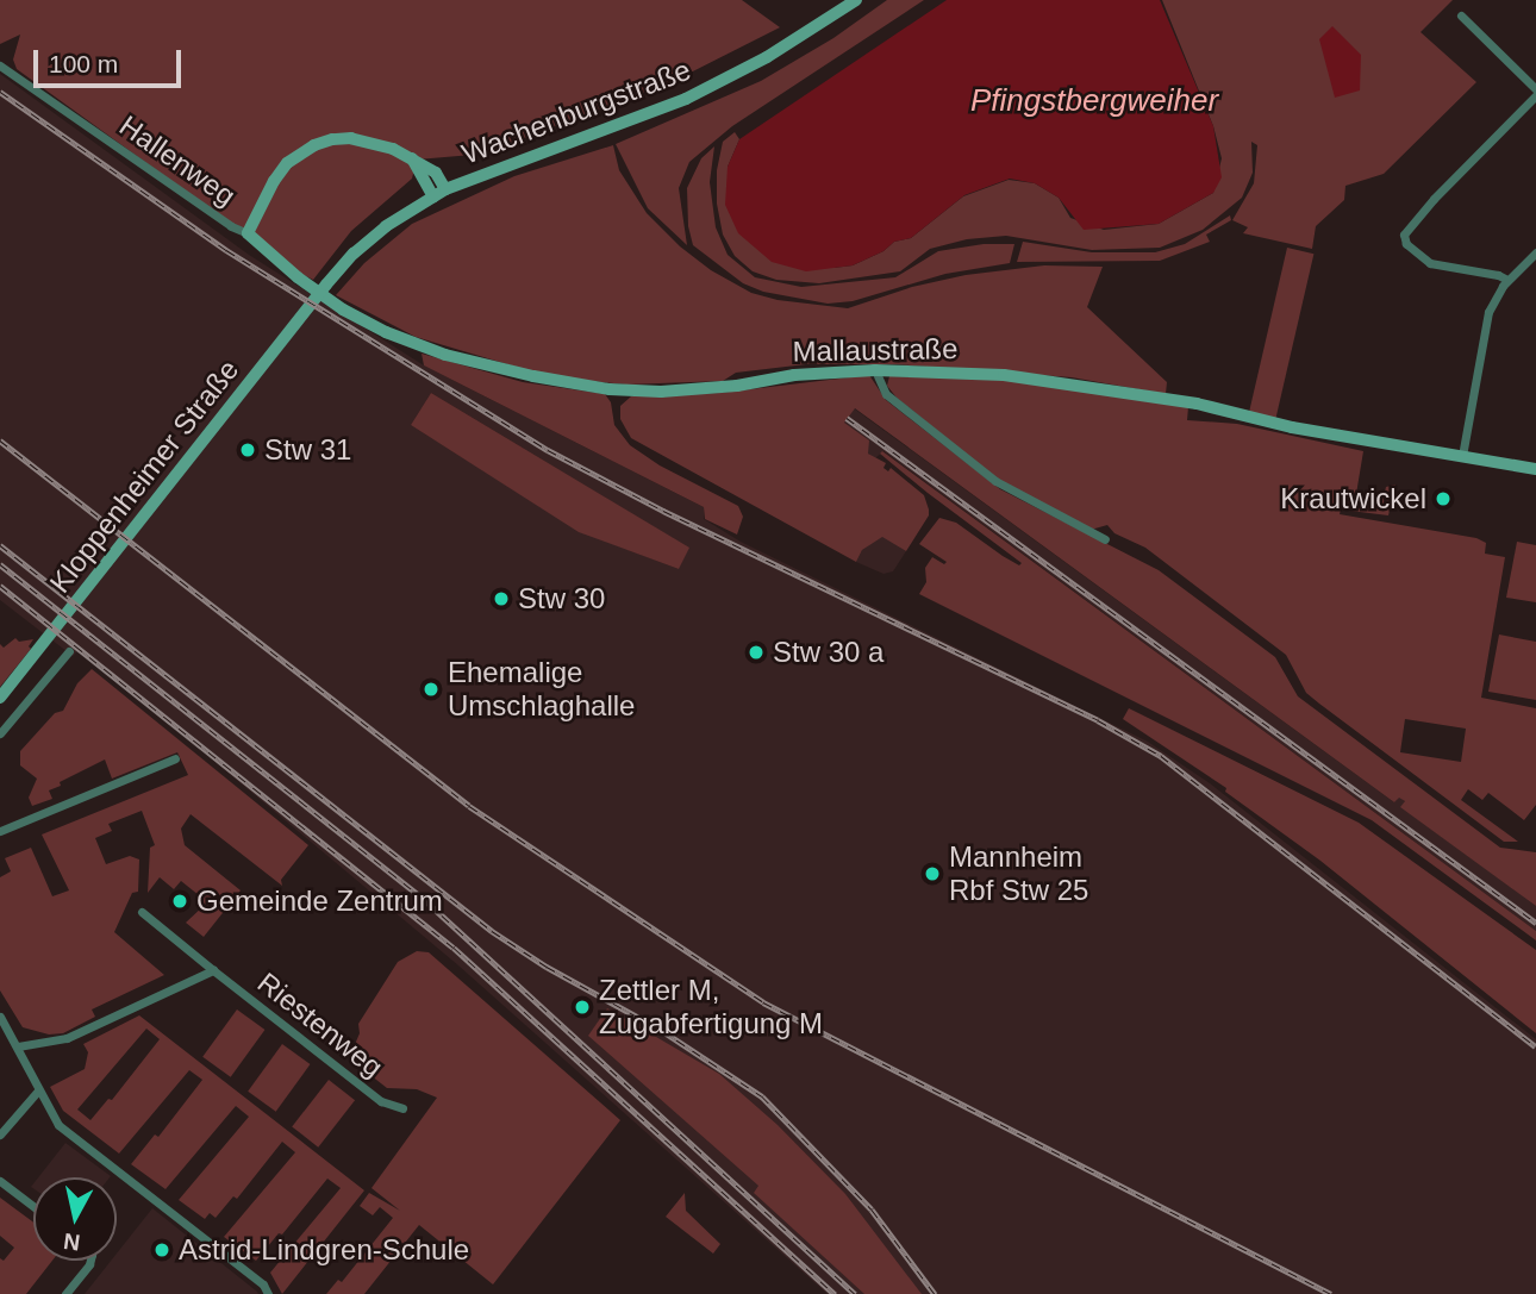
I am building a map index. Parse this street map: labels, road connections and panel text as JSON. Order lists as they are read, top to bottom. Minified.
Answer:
{"streets":{"street":["Wachenburgstraße","Hallenweg","Mallaustraße","Kloppenheimer Straße","Riestenweg"]},"crossings":[["Wachenburgstraße","Kloppenheimer Straße"],["Hallenweg","Mallaustraße"]],"water":["Pfingstbergweiher"],"places":["Stw 31","Krautwickel","Stw 30","Stw 30 a","Ehemalige Umschlaghalle","Mannheim Rbf Stw 25","Gemeinde Zentrum","Zettler M, Zugabfertigung M","Astrid-Lindgren-Schule"],"scale_bar":"100 m","north":"bottom"}
